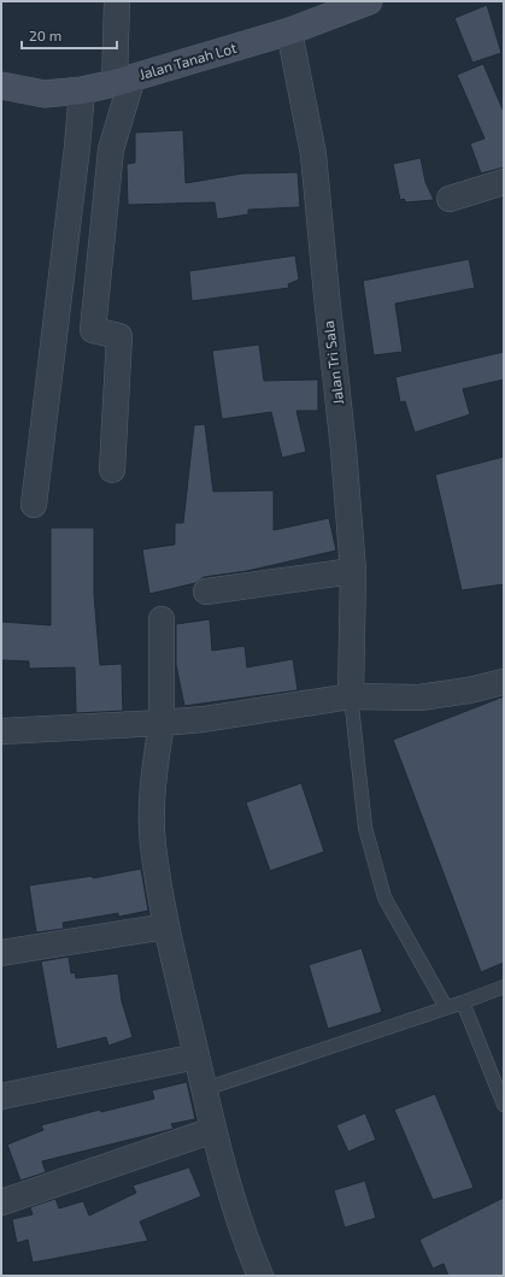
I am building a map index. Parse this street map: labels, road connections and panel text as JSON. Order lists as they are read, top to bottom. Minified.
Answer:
{"streets":{"main road":["Jalan Tanah Lot"],"street":["Jalan Tri Sala"]},"crossings":[["Jalan Tanah Lot","Jalan Tri Sala"]],"scale_bar":"20 m"}
